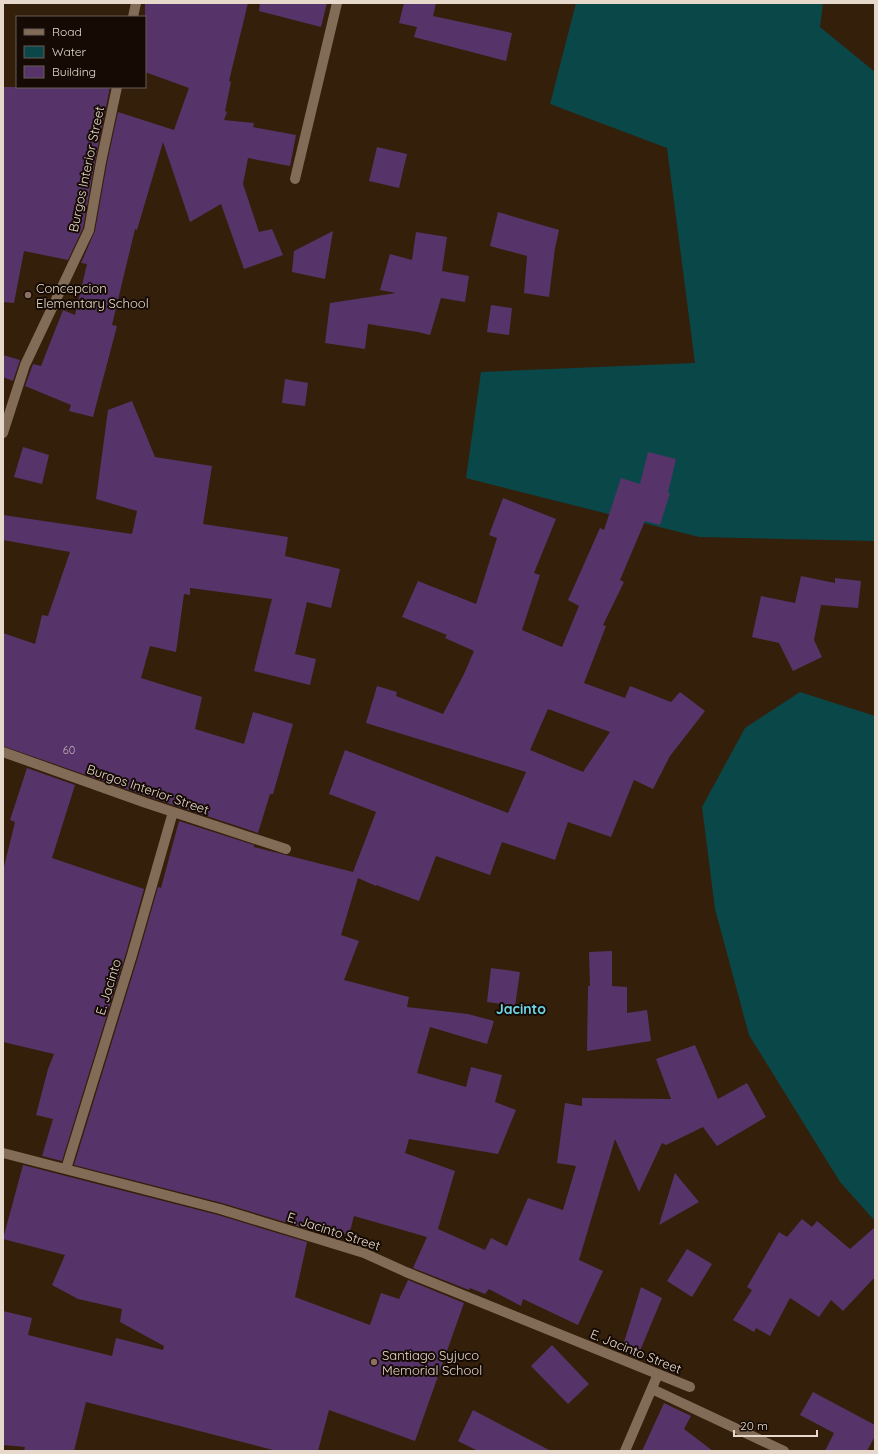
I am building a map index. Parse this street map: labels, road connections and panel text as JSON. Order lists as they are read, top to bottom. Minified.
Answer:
{"streets":{"street":["Burgos Interior Street","E. Jacinto","E. Jacinto Street"]},"crossings":[["Burgos Interior Street","E. Jacinto"],["E. Jacinto","E. Jacinto Street"]],"districts":["Jacinto"],"places":["Concepcion Elementary School","Santiago Syjuco Memorial School"],"house_numbers":["60"],"legend":["Road","Water","Building"],"scale_bar":"20 m"}
